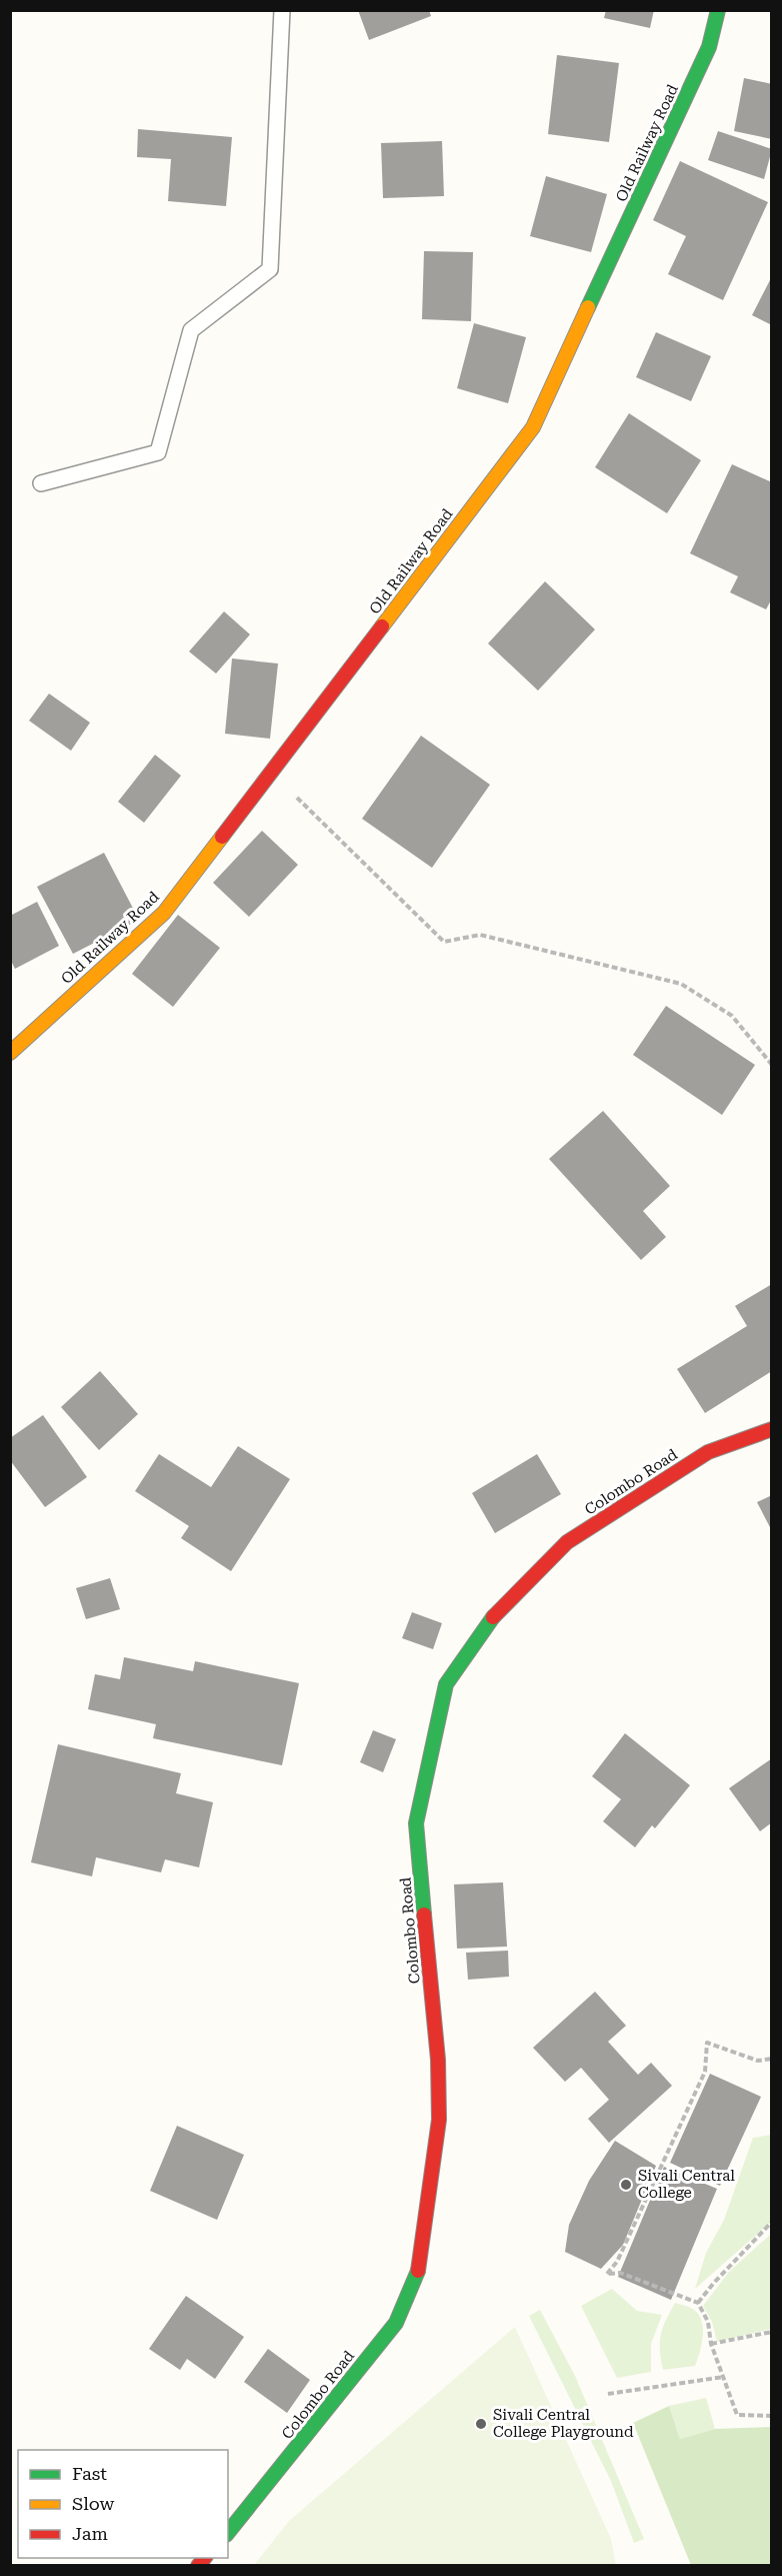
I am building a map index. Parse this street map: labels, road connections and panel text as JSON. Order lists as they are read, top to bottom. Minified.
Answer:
{"streets":{"main road":["Old Railway Road","Colombo Road"]},"places":["Sivali Central College","Sivali Central College Playground"],"legend":["Fast","Slow","Jam"]}
